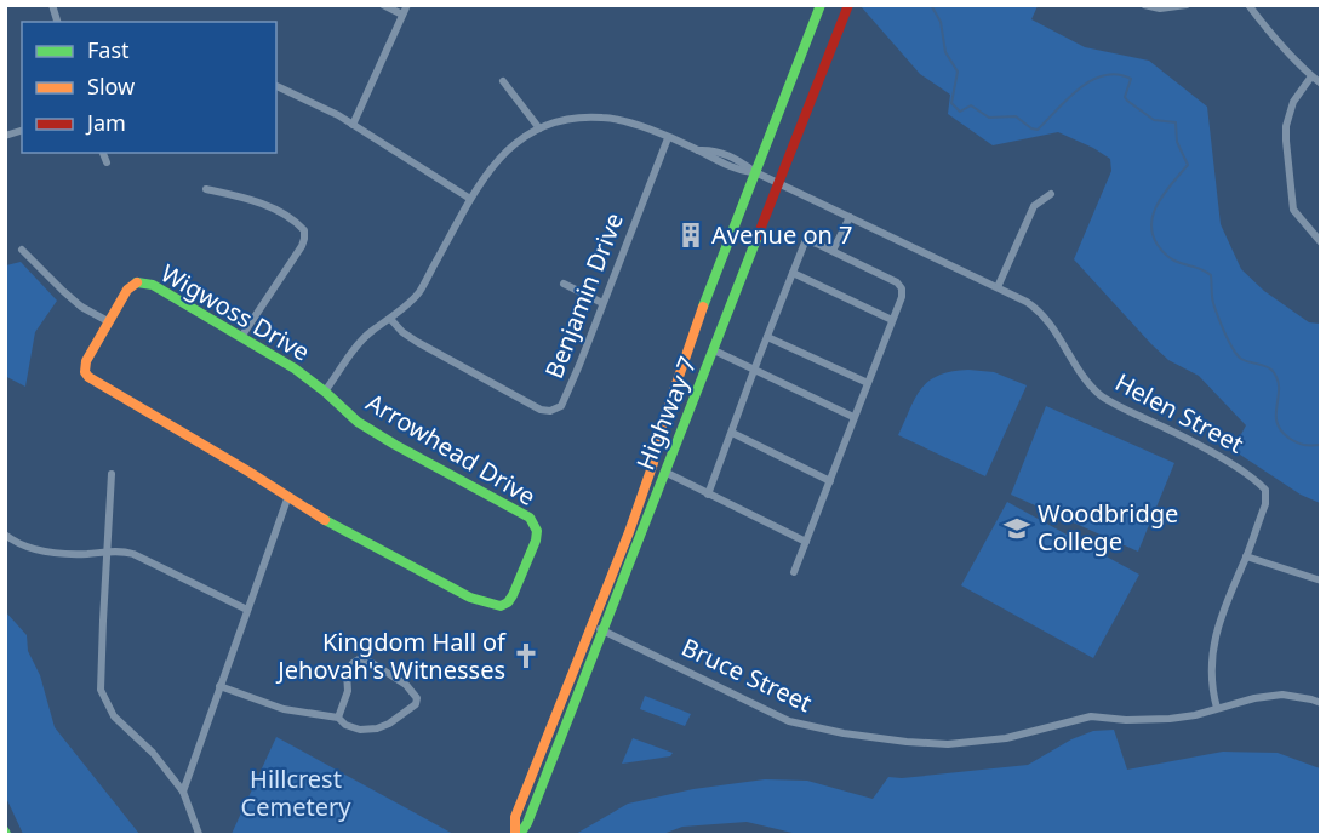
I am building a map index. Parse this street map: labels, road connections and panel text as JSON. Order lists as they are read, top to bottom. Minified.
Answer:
{"streets":{"main road":["Wigwoss Drive","Highway 7","Arrowhead Drive"],"street":["Benjamin Drive","Helen Street","Bruce Street"]},"crossings":[["Benjamin Drive","Wigwoss Drive"],["Wigwoss Drive","Highway 7"],["Wigwoss Drive","Helen Street"],["Wigwoss Drive","Arrowhead Drive"],["Highway 7","Helen Street"],["Highway 7","Bruce Street"],["Helen Street","Bruce Street"]],"parks":["Hillcrest Cemetery"],"places":{"building":["Avenue on 7"],"school or university":["Woodbridge College"],"church":["Kingdom Hall of Jehovah's Witnesses"]},"legend":["Fast","Slow","Jam"]}
